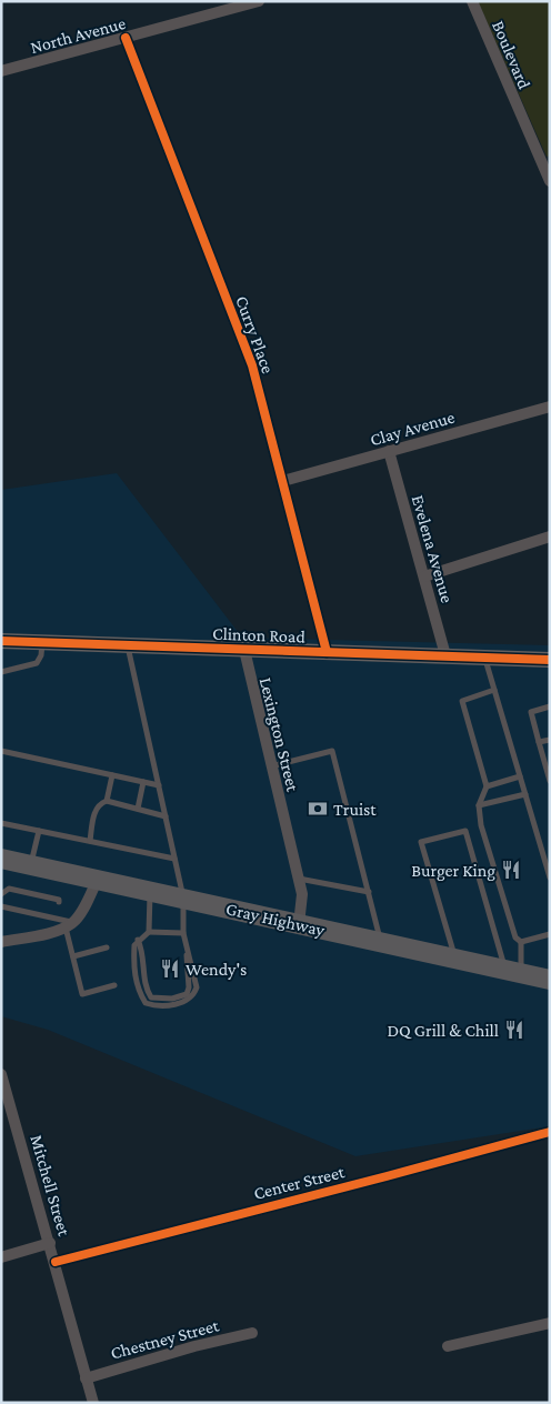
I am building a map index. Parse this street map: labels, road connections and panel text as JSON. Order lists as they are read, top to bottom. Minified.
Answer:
{"streets":{"highway":["Gray Highway"],"street":["North Avenue","Boulevard","Curry Place","Clay Avenue","Evelena Avenue","Clinton Road","Lexington Street","Center Street","Mitchell Street","Chestney Street"]},"crossings":[["North Avenue","Curry Place"],["Curry Place","Clay Avenue"],["Curry Place","Clinton Road"],["Clay Avenue","Evelena Avenue"],["Evelena Avenue","Clinton Road"],["Clinton Road","Lexington Street"],["Lexington Street","Gray Highway"],["Center Street","Mitchell Street"],["Mitchell Street","Chestney Street"]],"places":{"bank":["Truist"],"restaurant":["Burger King","Wendy's","DQ Grill & Chill"]}}
